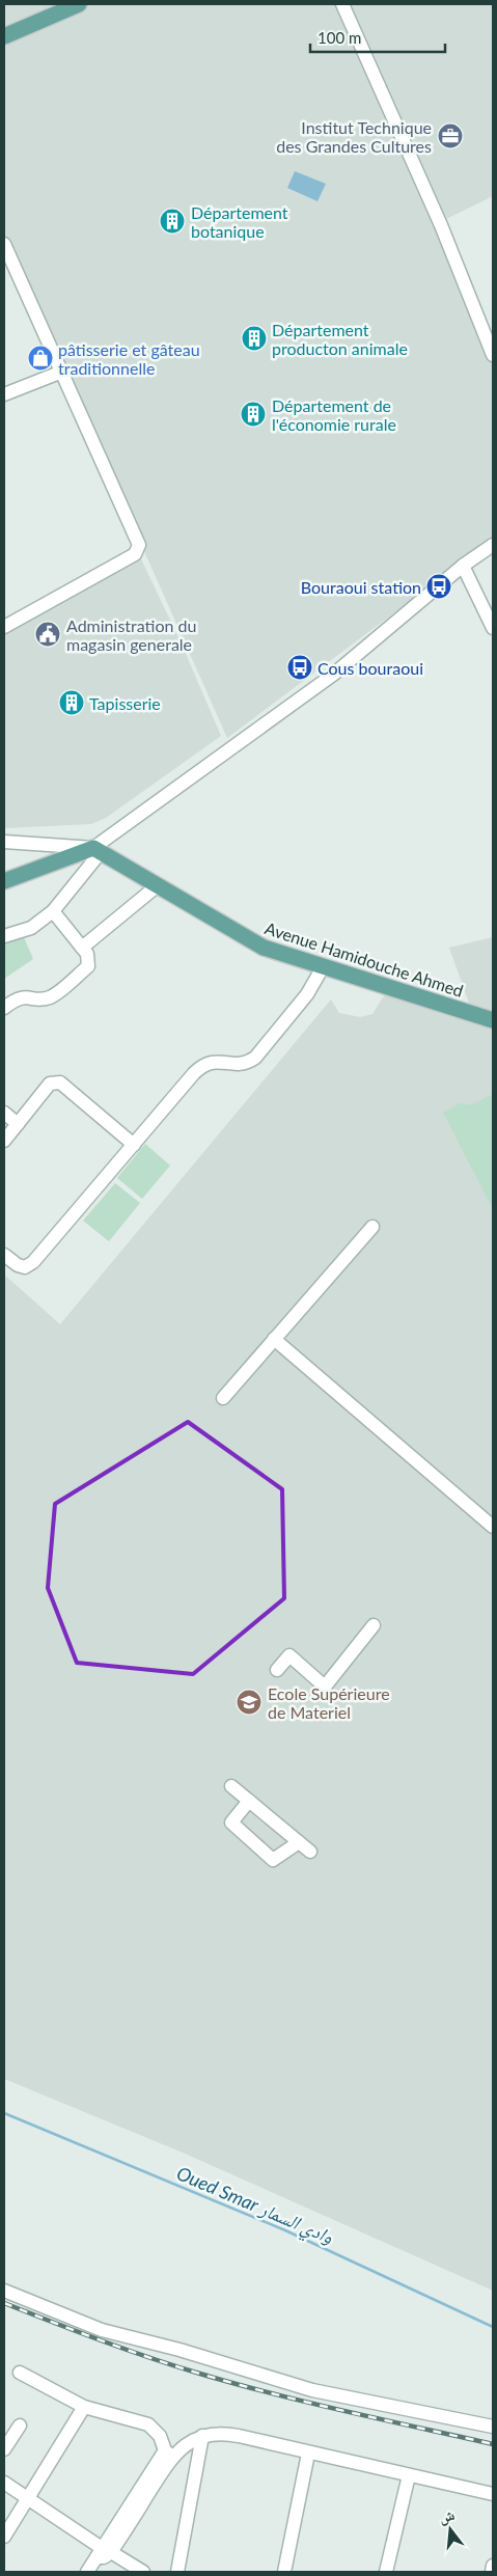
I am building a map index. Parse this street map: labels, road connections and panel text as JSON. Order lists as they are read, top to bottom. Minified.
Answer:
{"streets":{"main road":["Avenue Hamidouche Ahmed"]},"water":["Oued Smar وادي السمار"],"places":{"office":["Institut Technique des Grandes Cultures"],"building":["Département botanique","Département producton animale","Département de l'économie rurale","Tapisserie"],"shop":["pâtisserie et gâteau traditionnelle"],"bus stop":["Bouraoui station","Cous bouraoui"],"public building":["Administration du magasin generale"],"school or university":["Ecole Supérieure de Materiel"]},"scale_bar":"100 m","north":"top"}
